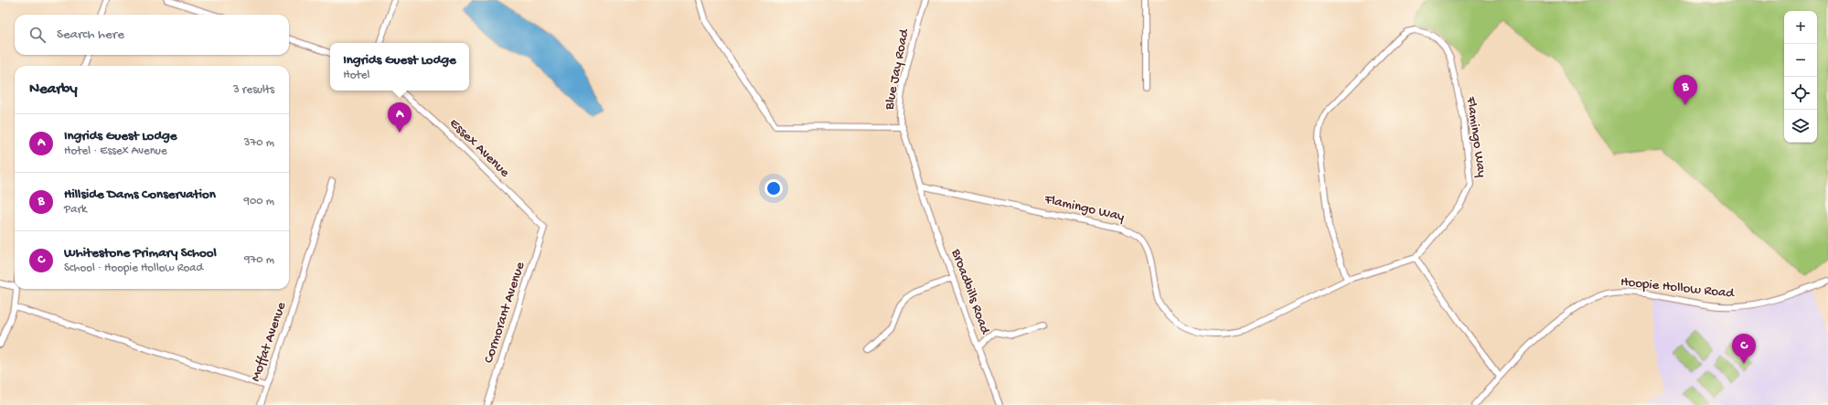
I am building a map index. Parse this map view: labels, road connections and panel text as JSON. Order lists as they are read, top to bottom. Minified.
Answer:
{"streets":{"street":["Blue Jay Road","Flamingo Way","Essex Avenue","Hoopie Hollow Road","Broadbills Road","Cormorant Avenue","Moffat Avenue"]},"crossings":[["Blue Jay Road","Flamingo Way"],["Blue Jay Road","Broadbills Road"],["Flamingo Way","Broadbills Road"],["Essex Avenue","Cormorant Avenue"]],"page":{"map_buttons":["+","−"],"search":"Search here","popup":["Ingrids Guest Lodge","Hotel"],"heading":["Nearby","3 results"],"pins":["B","A","C"],"list":[{"mark":"A","name":"Ingrids Guest Lodge","note":"Hotel · Essex Avenue","value":"370 m"},{"mark":"B","name":"Hillside Dams Conservation","note":"Park","value":"900 m"},{"mark":"C","name":"Whitestone Primary School","note":"School · Hoopie Hollow Road","value":"970 m"}]}}
